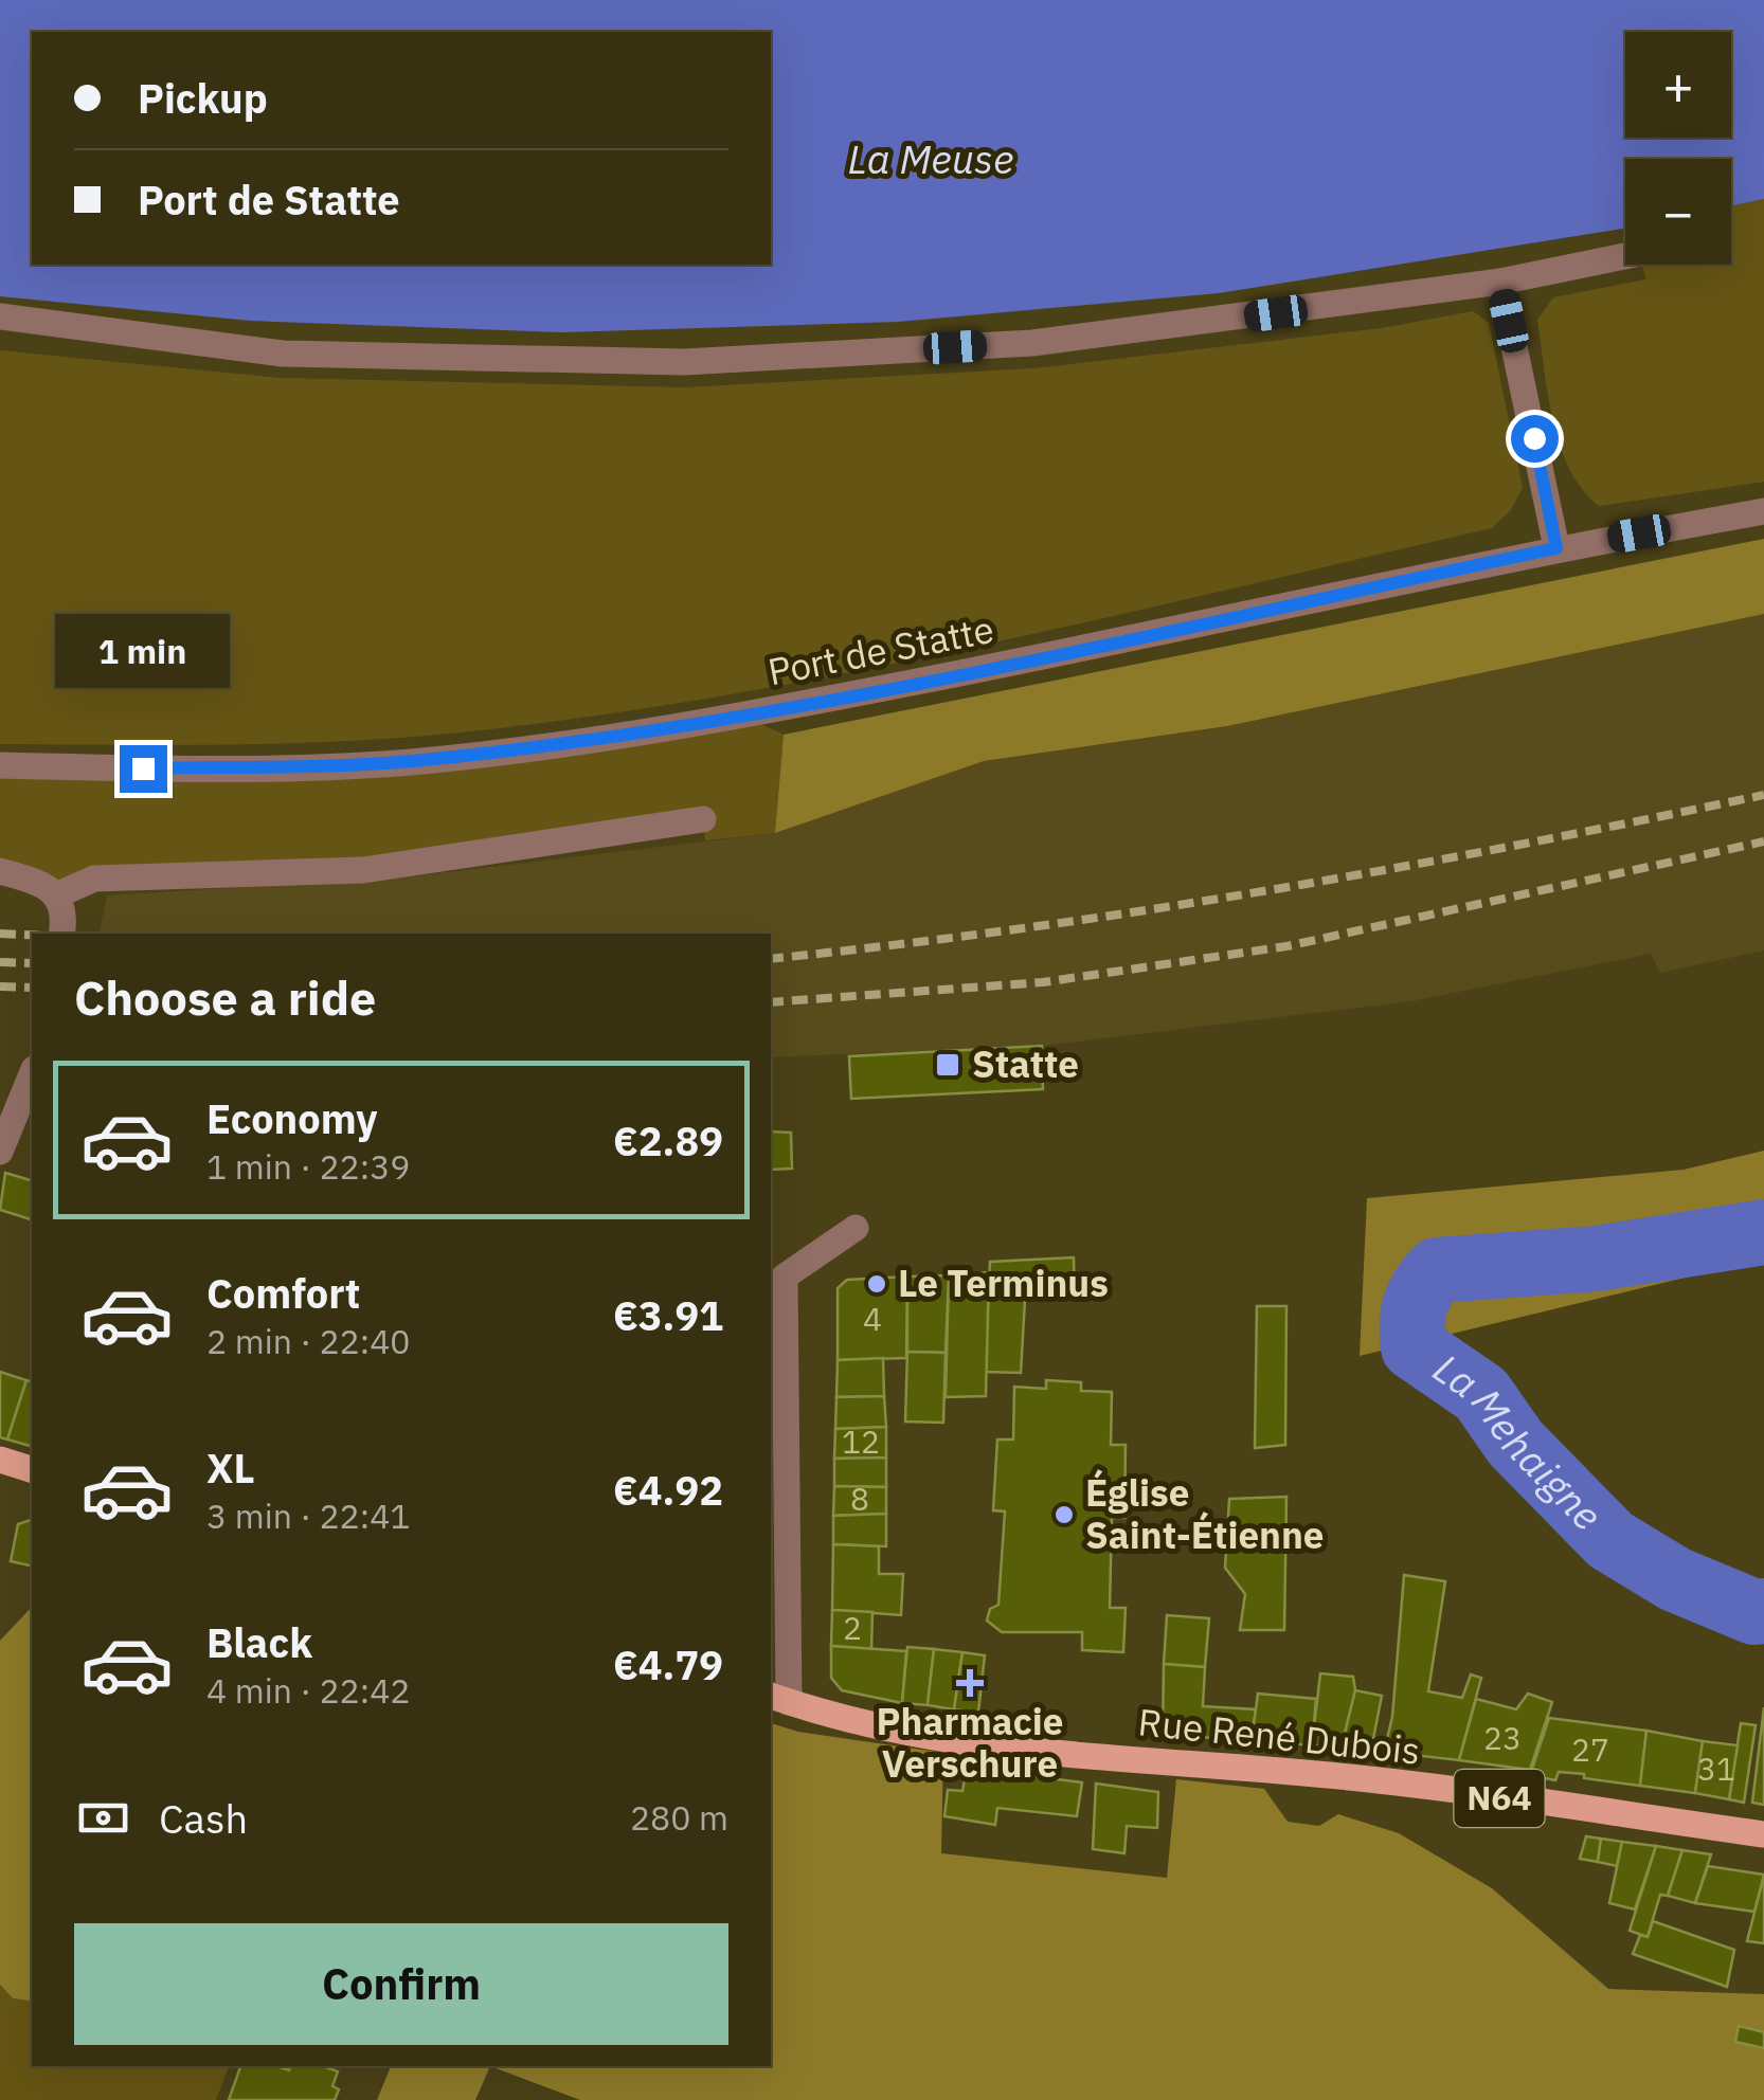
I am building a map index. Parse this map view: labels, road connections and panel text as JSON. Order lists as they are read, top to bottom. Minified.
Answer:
{"streets":{"main road":["Rue René Dubois","N64"],"street":["Port de Statte"]},"water":["La Meuse","La Mehaigne"],"places":{"transit":["Statte"],"other":["Le Terminus","Église Saint-Étienne"],"health":["Pharmacie Verschure"]},"house_numbers":["4","12","8","2","23","27","31"],"page":{"map_buttons":["+","−"],"banner":["Pickup","Port de Statte"],"bubble":"1 min","heading":"Choose a ride","list":[{"name":"Economy","note":"1 min · 22:39","value":"€2.89"},{"name":"Comfort","note":"2 min · 22:40","value":"€3.91"},{"name":"XL","note":"3 min · 22:41","value":"€4.92"},{"name":"Black","note":"4 min · 22:42","value":"€4.79"}],"pay":["Cash","280 m"],"buttons":"Confirm"}}
